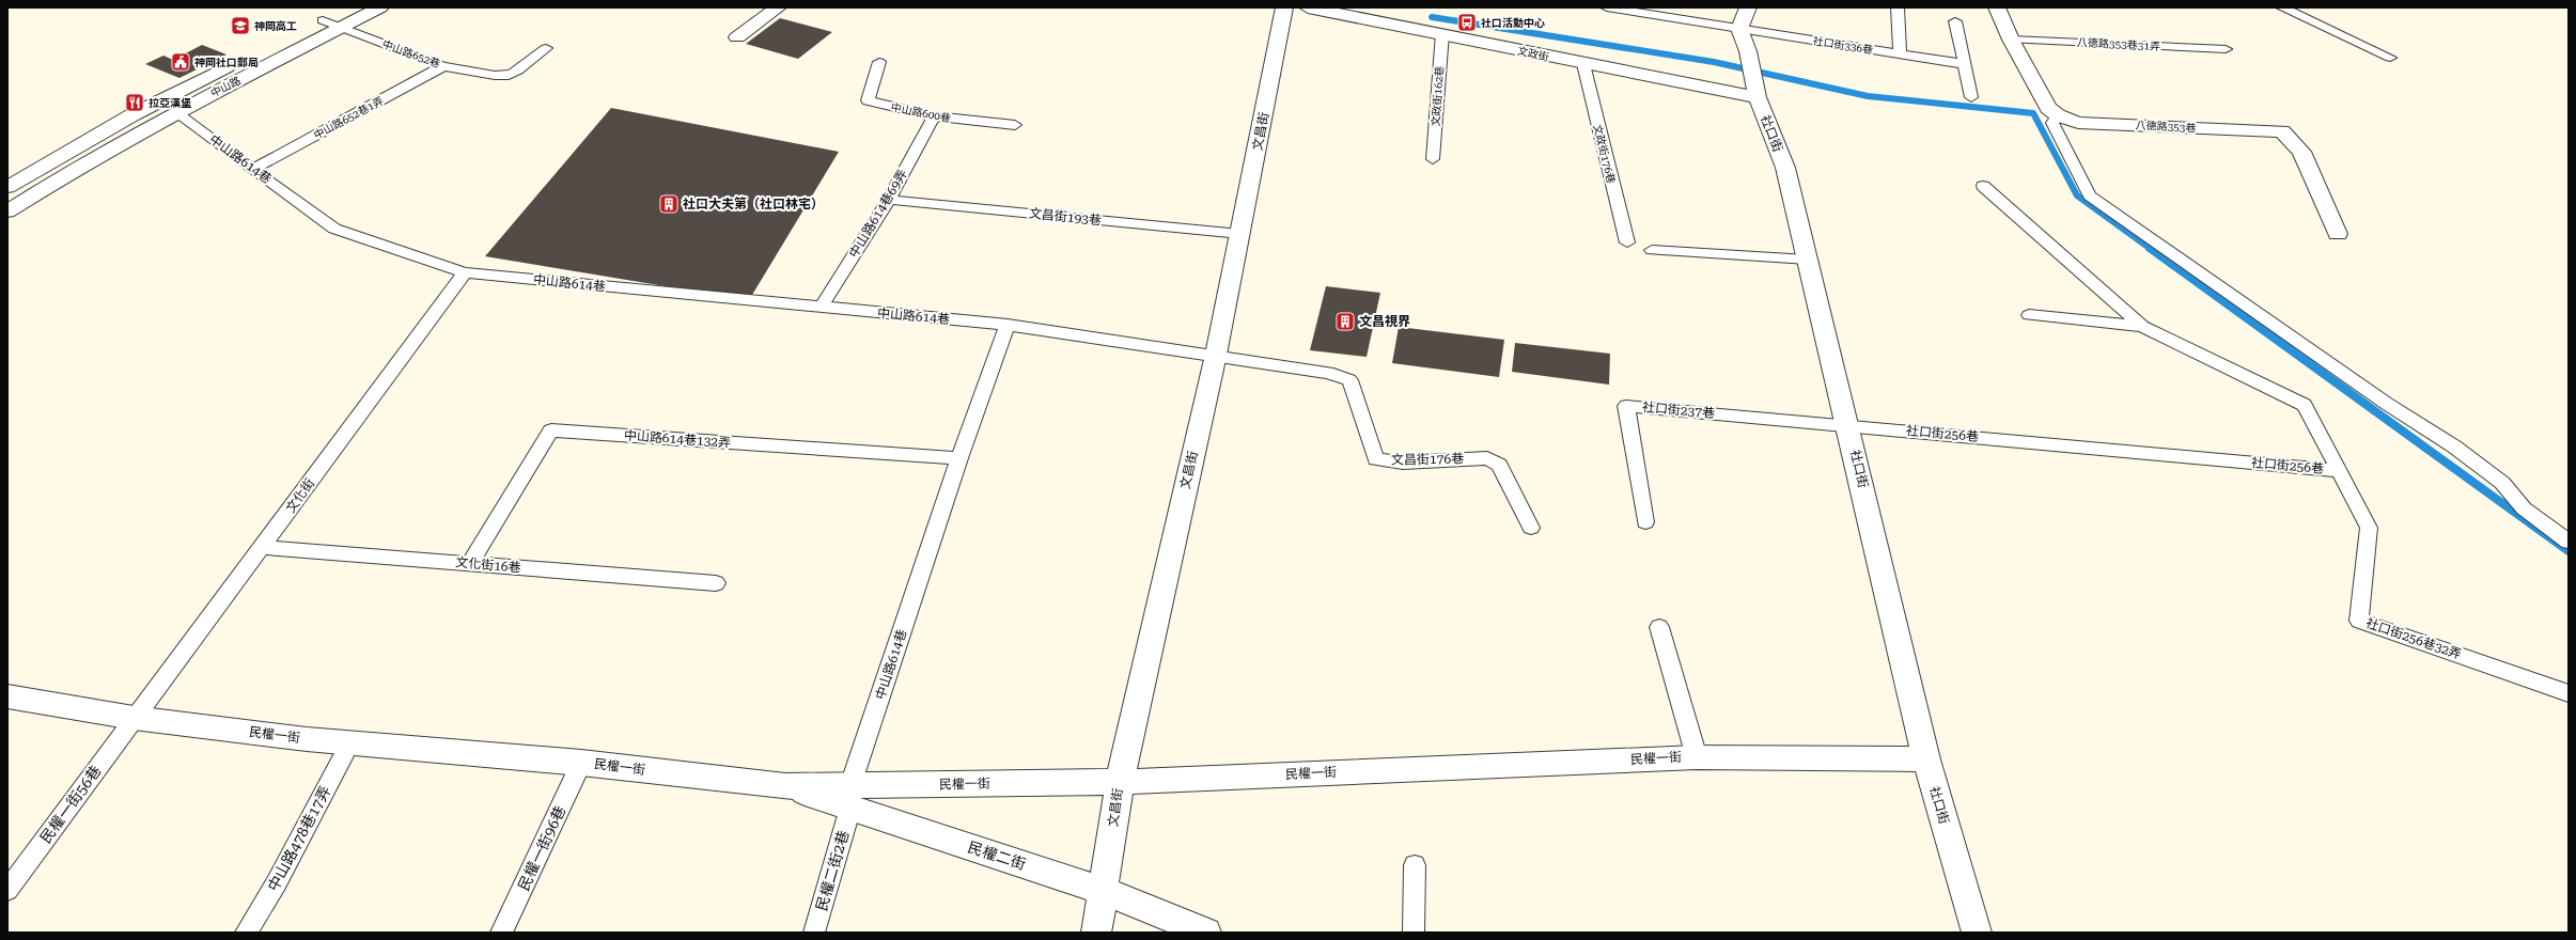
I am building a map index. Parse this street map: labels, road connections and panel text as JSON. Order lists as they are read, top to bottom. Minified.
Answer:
{"streets":{"street":["文政街","中山路","八德路353巷","文昌街","社口街","民權一街","民權二街"],"lane":["八德路353巷31弄","社口街336巷","中山路652巷","文政街162巷","中山路600巷","中山路652巷1弄","文政街176巷","中山路614巷","中山路614巷69弄","文昌街193巷","社口街237巷","社口街256巷","中山路614巷132弄","文昌街176巷","文化街","文化街16巷","社口街256巷32弄","民權一街56巷","中山路478巷17弄","民權一街96巷","民權二街2巷"]},"crossings":[["八德路353巷31弄","八德路353巷"],["社口街336巷","社口街"],["中山路652巷","中山路"],["中山路652巷","中山路652巷1弄"],["文政街","文政街162巷"],["文政街","社口街"],["文政街","文政街176巷"],["中山路","中山路614巷"],["中山路600巷","中山路614巷69弄"],["中山路652巷1弄","中山路614巷"],["文昌街","中山路614巷"],["文昌街","文昌街193巷"],["文昌街","文昌街176巷"],["文昌街","民權一街"],["文昌街","民權二街"],["社口街","社口街237巷"],["社口街","社口街256巷"],["社口街","民權一街"],["中山路614巷","中山路614巷69弄"],["中山路614巷","中山路614巷132弄"],["中山路614巷","文昌街176巷"],["中山路614巷","文化街"],["中山路614巷","民權一街"],["中山路614巷","民權二街"],["中山路614巷","民權二街2巷"],["中山路614巷69弄","文昌街193巷"],["社口街237巷","社口街256巷"],["社口街256巷","社口街256巷32弄"],["中山路614巷132弄","文化街16巷"],["文化街","文化街16巷"],["文化街","民權一街"],["文化街","民權一街56巷"],["民權一街","民權一街56巷"],["民權一街","中山路478巷17弄"],["民權一街","民權一街96巷"],["民權一街","民權二街"],["民權一街","民權二街2巷"],["民權二街","民權二街2巷"]],"places":{"bus stop":["社口活動中心"],"school or university":["神岡高工"],"public building":["神岡社口郵局"],"restaurant":["拉亞漢堡"],"building":["社口大夫第（社口林宅）","文昌視界"]}}
